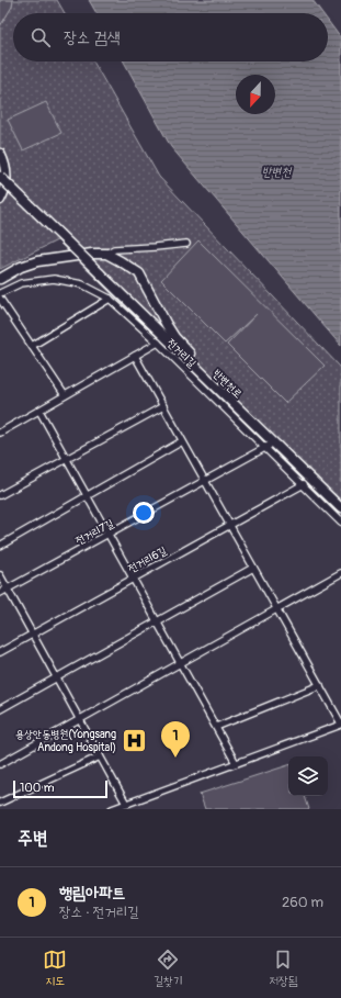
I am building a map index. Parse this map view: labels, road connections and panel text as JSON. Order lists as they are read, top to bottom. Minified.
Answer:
{"streets":{"street":["전거리길","반변천로","전거리7길","전거리6길"]},"crossings":[["전거리길","반변천로"],["전거리길","전거리7길"],["전거리길","전거리6길"],["반변천로","전거리7길"]],"water":["반변천"],"places":{"hospital":["용상안동병원(Yongsang Andong Hospital)"]},"scale_bar":"100 m","north":"bottom","page":{"search":"장소 검색","pins":"1","scale":"100 m","heading":"주변","list":[{"mark":"1","name":"행림아파트","note":"장소 · 전거리길","value":"260 m"}],"nav":["지도","길찾기","저장됨"]}}
